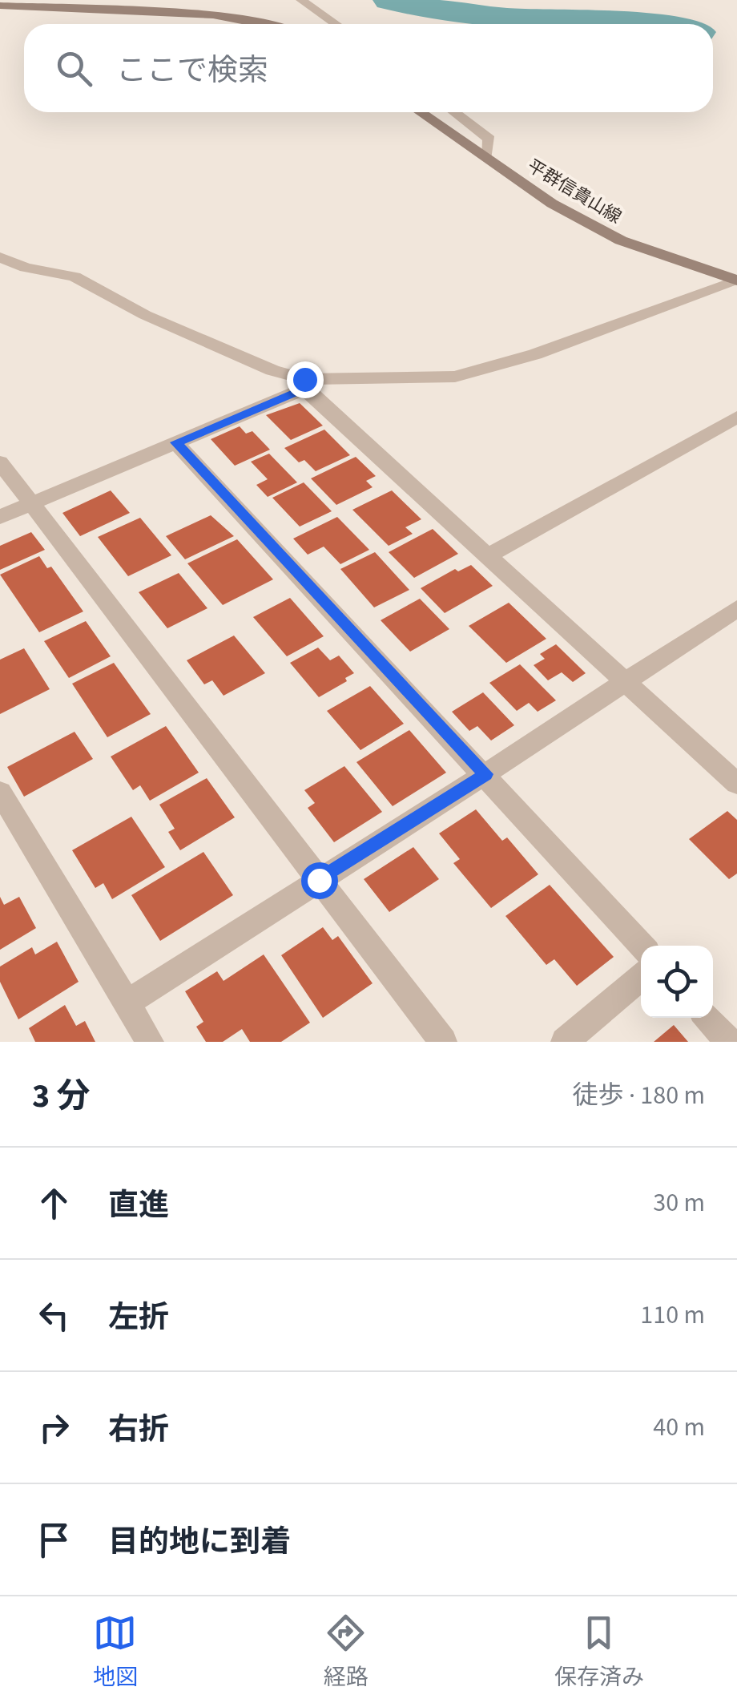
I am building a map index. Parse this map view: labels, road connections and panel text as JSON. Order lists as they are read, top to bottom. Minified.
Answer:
{"streets":{"main road":["平群信貴山線"]},"page":{"search":"ここで検索","heading":["3 分","徒歩 · 180 m"],"list":[["直進","30 m"],["左折","110 m"],["右折","40 m"],"目的地に到着"],"nav":["地図","経路","保存済み"]}}
